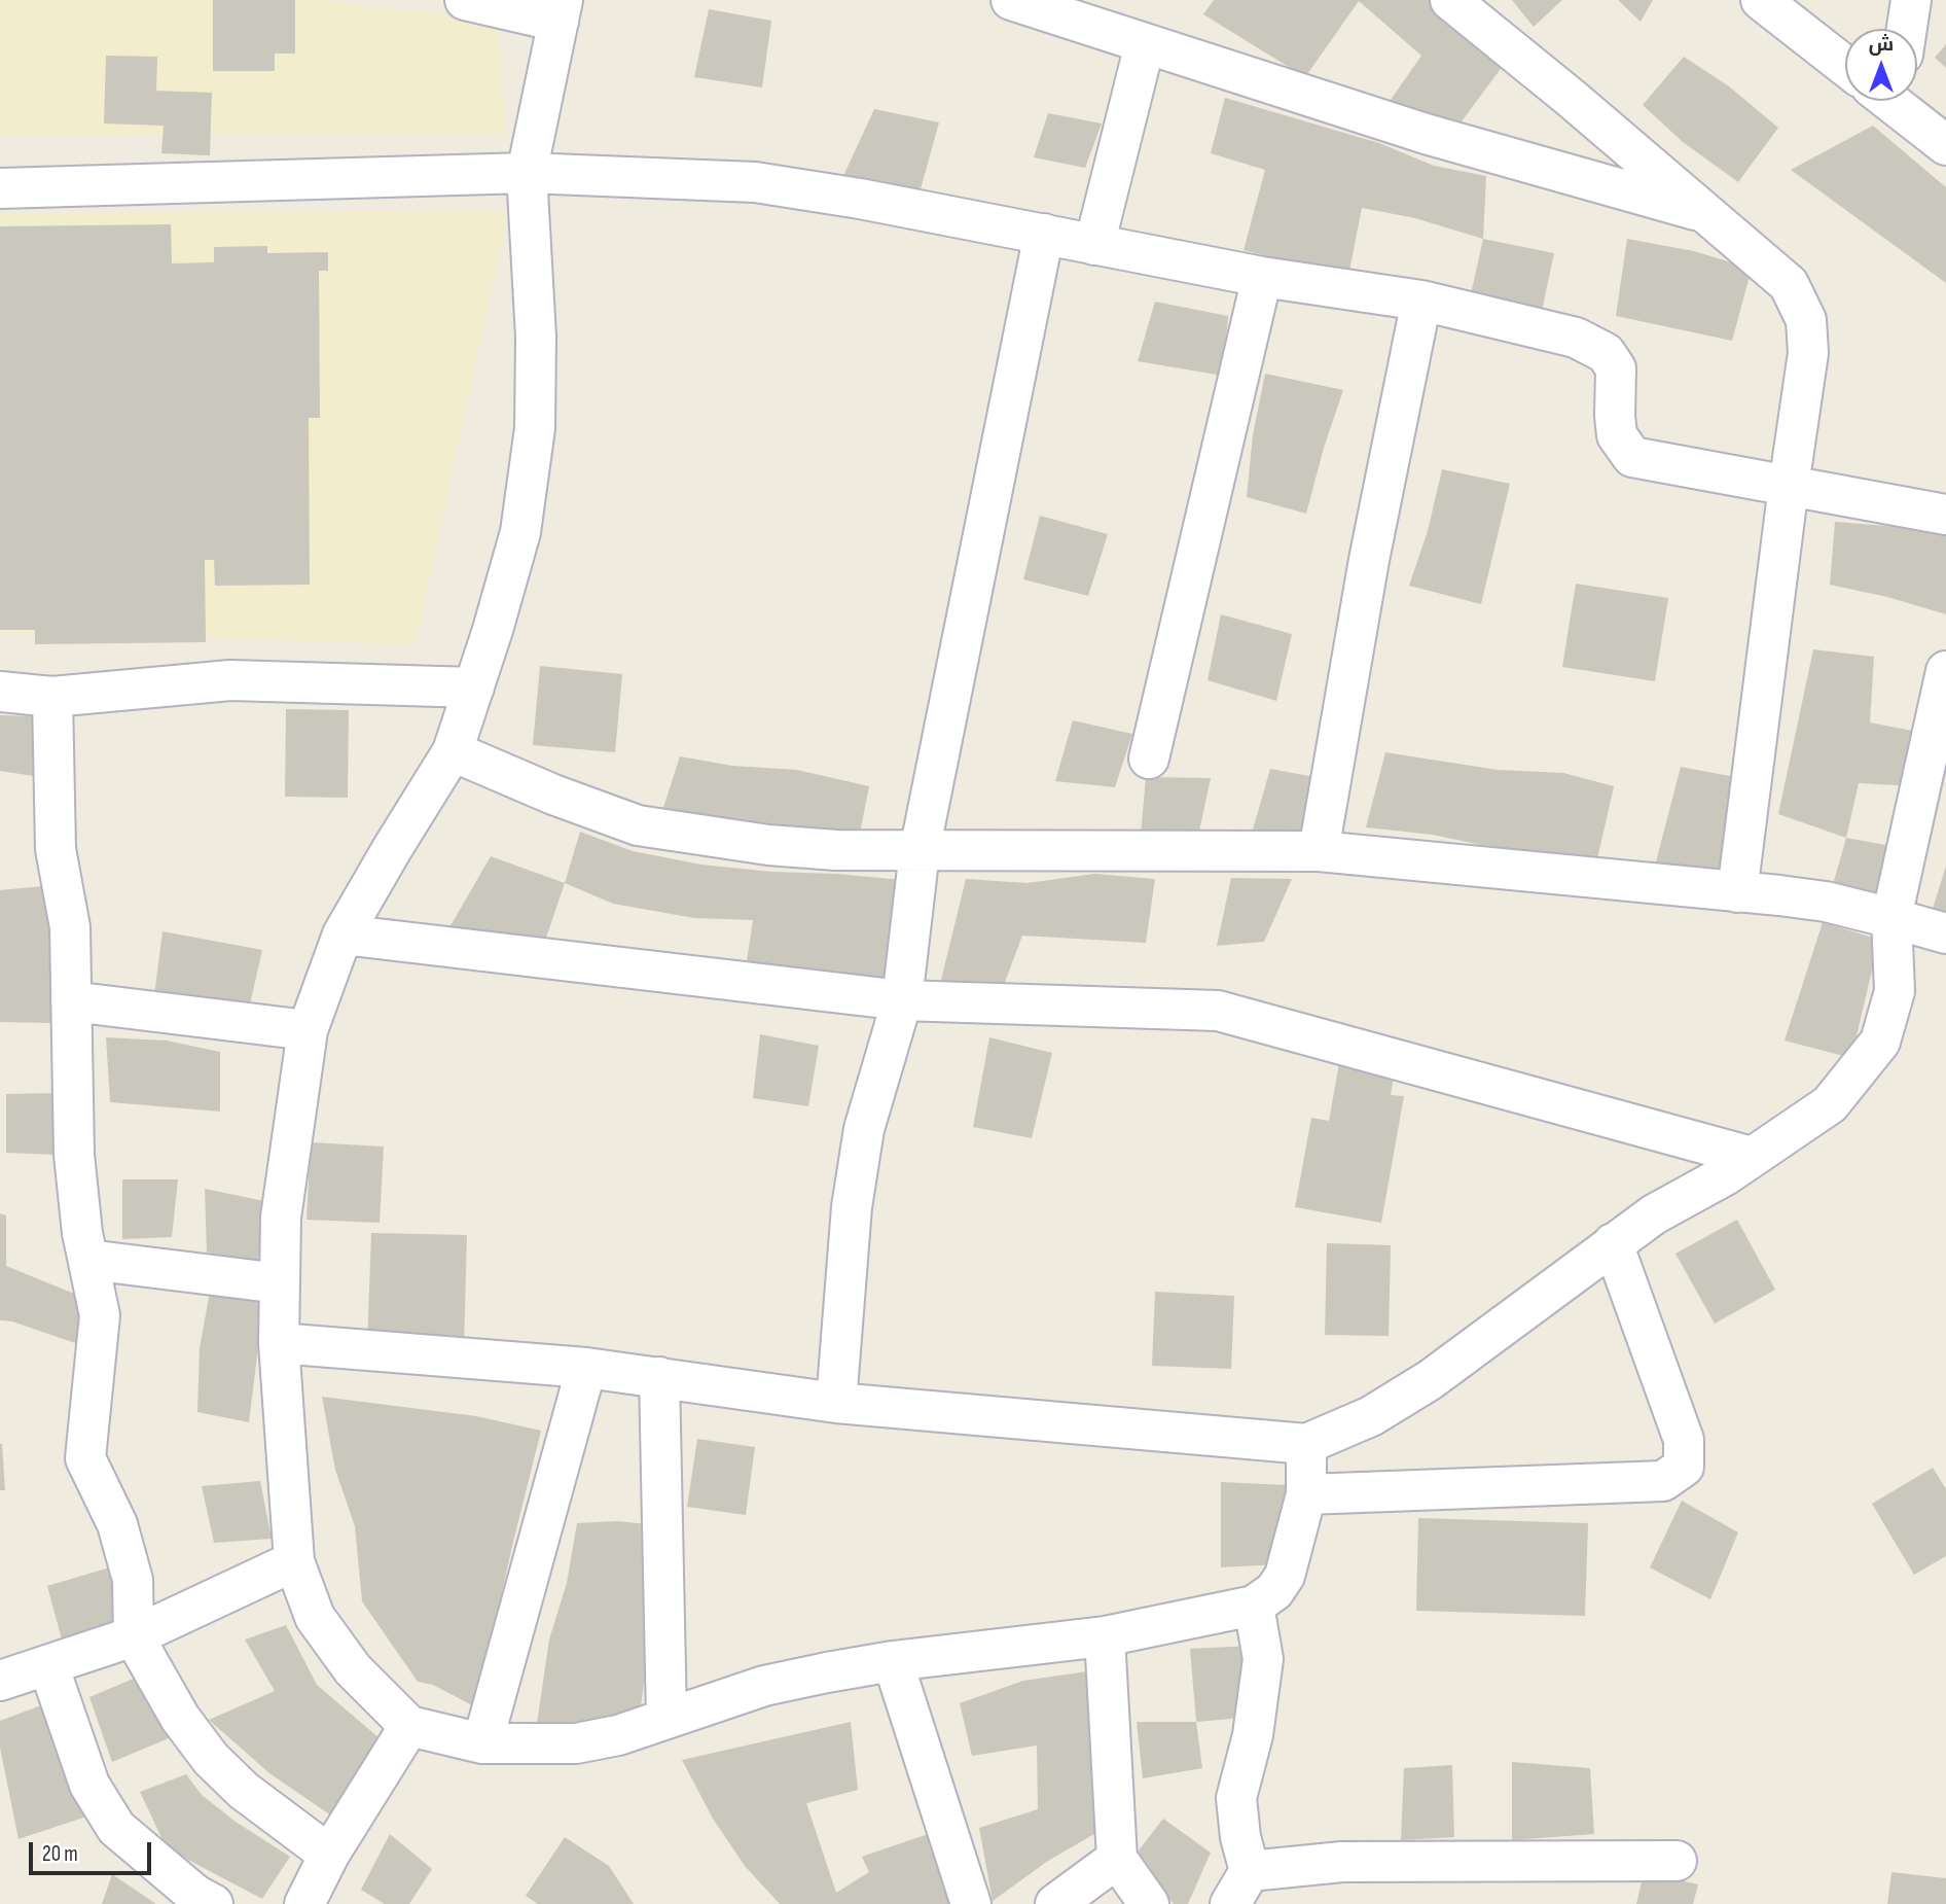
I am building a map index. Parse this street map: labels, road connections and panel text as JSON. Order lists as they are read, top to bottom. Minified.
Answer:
{"scale_bar":"20 m","north":"top"}
